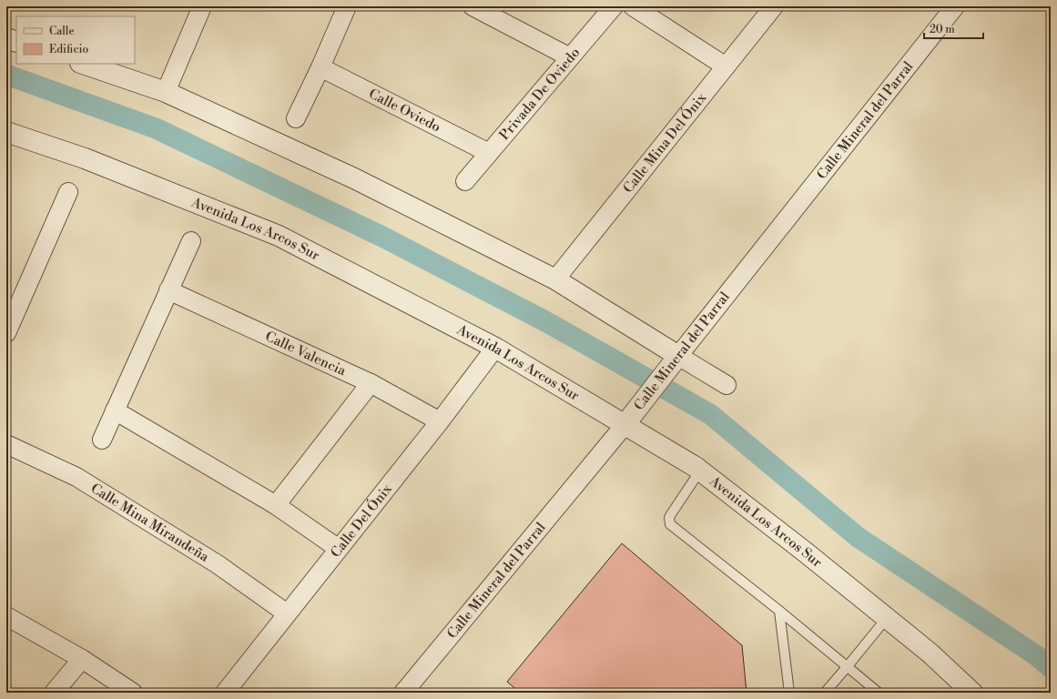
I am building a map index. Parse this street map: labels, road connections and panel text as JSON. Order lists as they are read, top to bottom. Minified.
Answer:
{"streets":{"street":["Privada De Oviedo","Calle Oviedo","Calle Mineral del Parral","Calle Mina Del Ónix","Avenida Los Arcos Sur","Calle Valencia","Calle Del Ónix","Calle Mina Mirandeña"]},"crossings":[["Privada De Oviedo","Calle Oviedo"],["Calle Mineral del Parral","Avenida Los Arcos Sur"],["Avenida Los Arcos Sur","Calle Del Ónix"],["Calle Valencia","Calle Del Ónix"],["Calle Del Ónix","Calle Mina Mirandeña"]],"legend":["Calle","Edificio"],"scale_bar":"20 m"}
